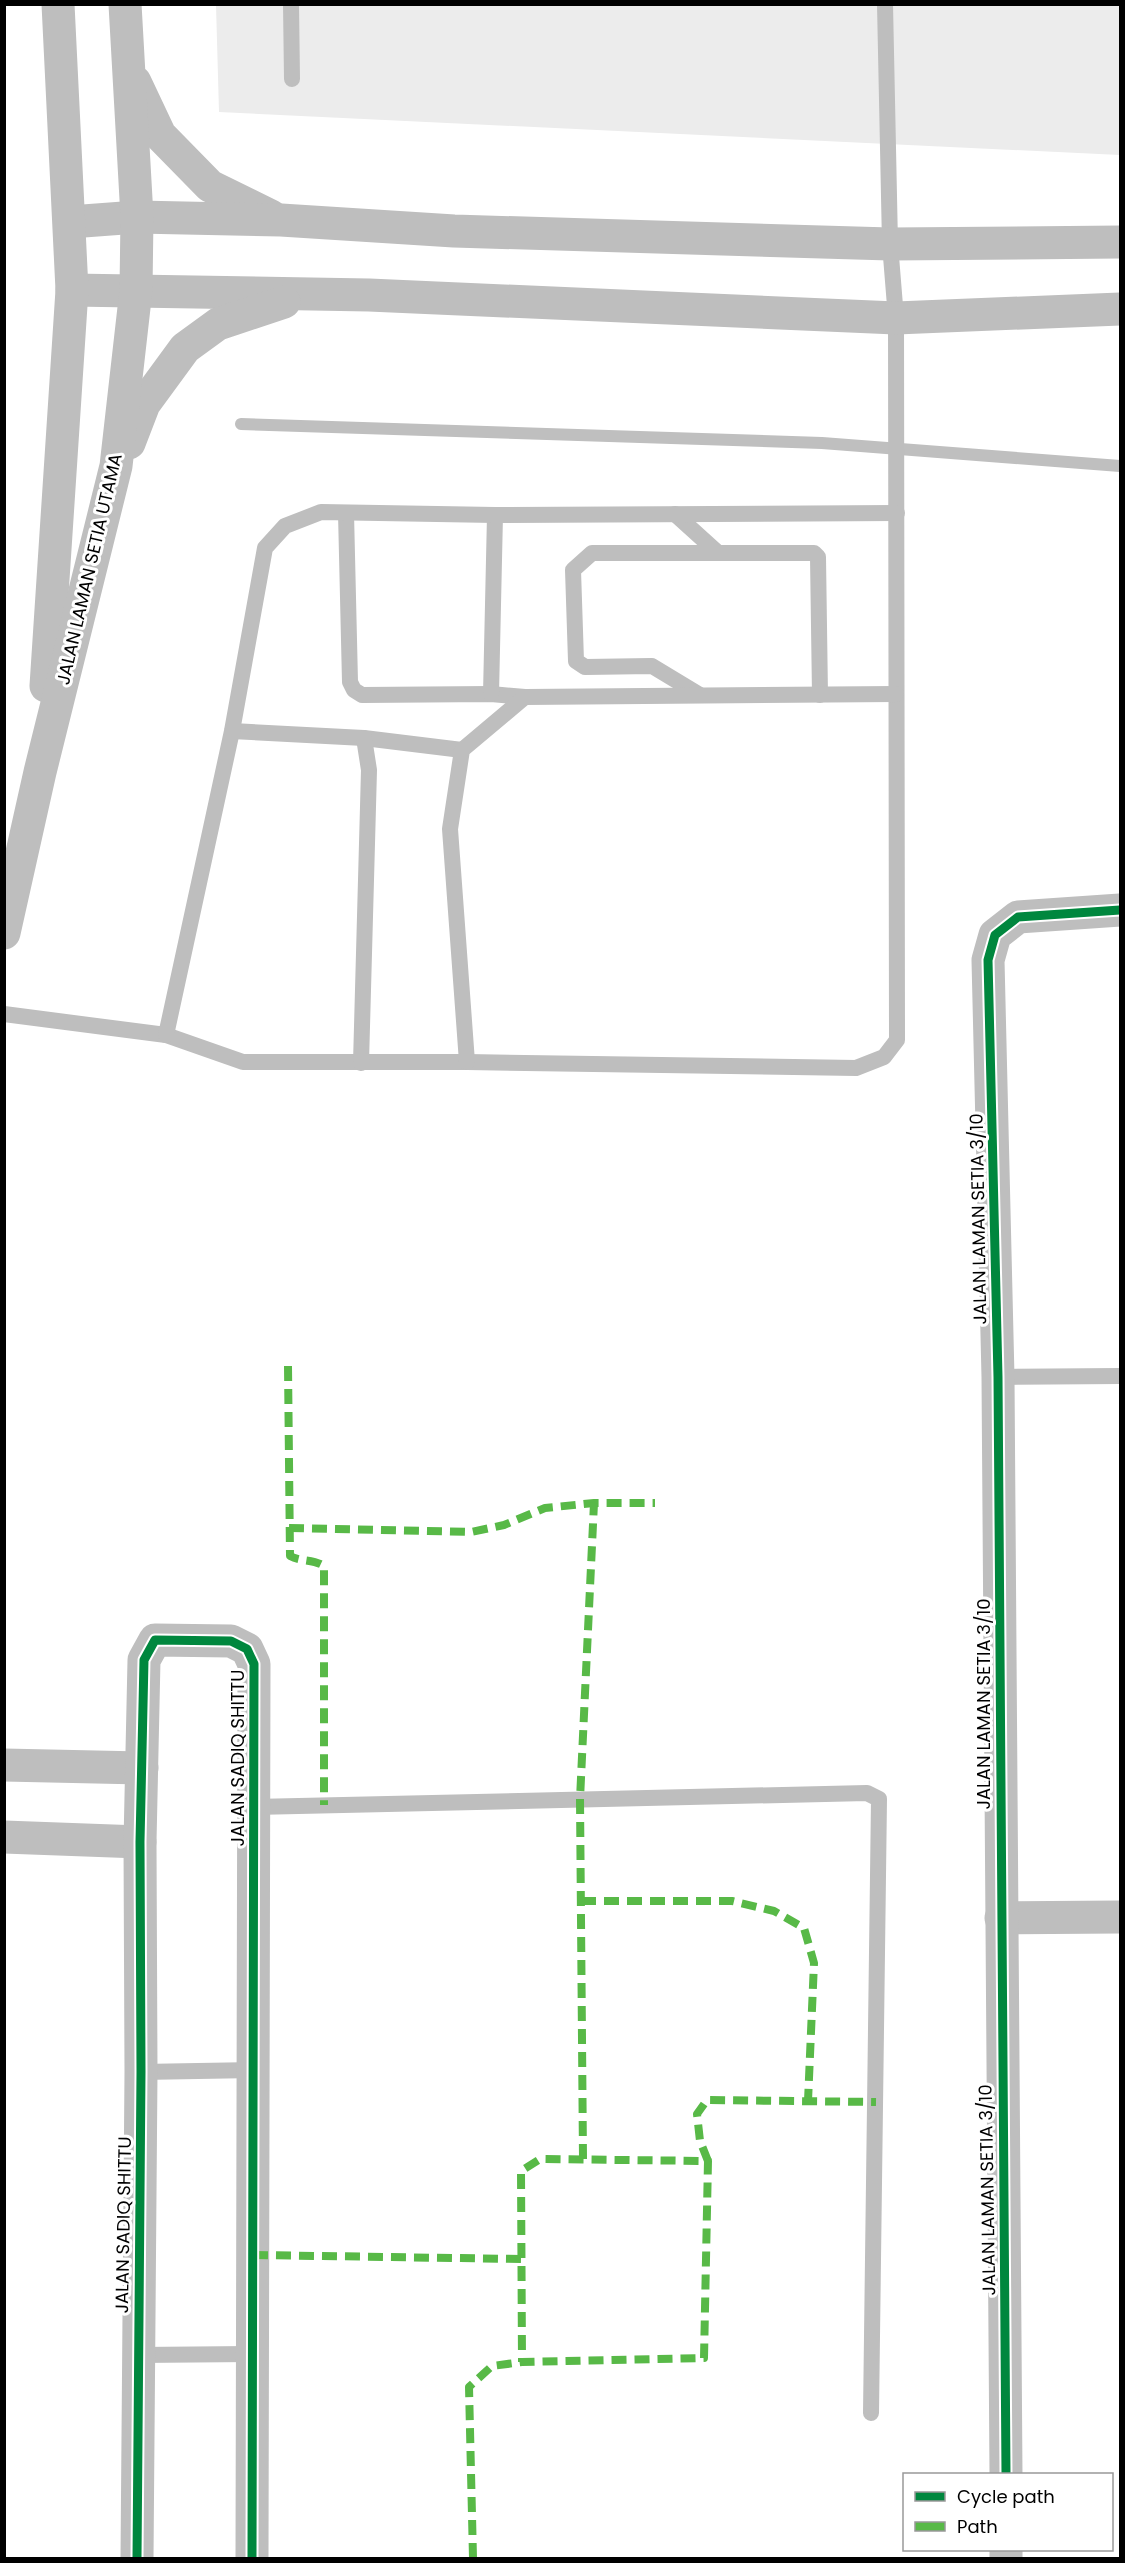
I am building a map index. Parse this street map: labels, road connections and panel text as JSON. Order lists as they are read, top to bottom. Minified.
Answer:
{"streets":{"street":["JALAN LAMAN SETIA UTAMA","JALAN LAMAN SETIA 3/10","JALAN SADIQ SHITTU"]},"legend":["Cycle path","Path"]}
